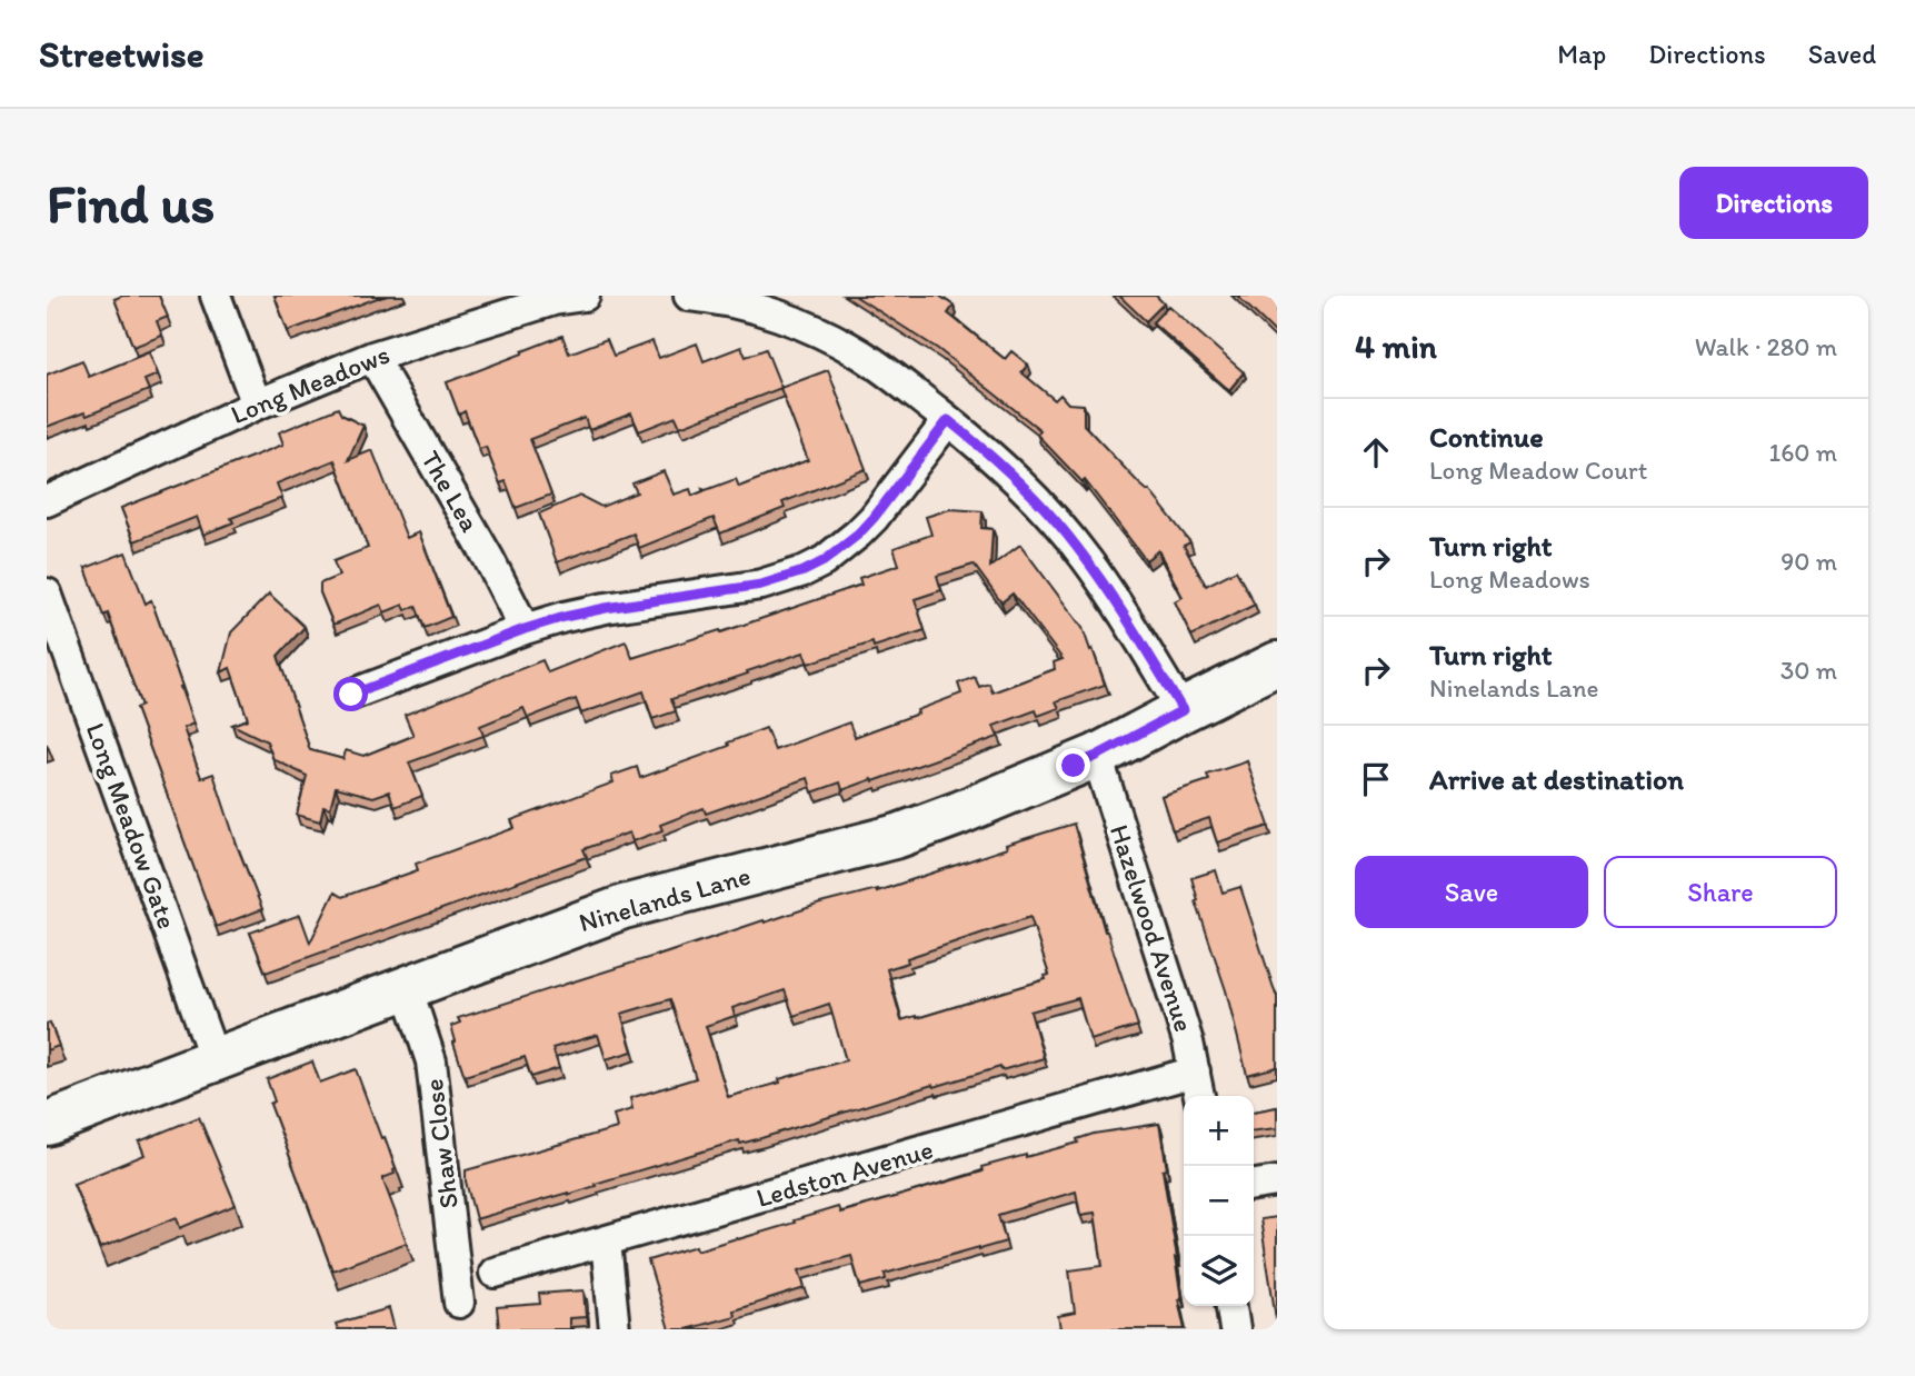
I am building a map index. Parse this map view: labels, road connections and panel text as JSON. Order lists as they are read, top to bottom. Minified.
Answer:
{"streets":{"street":["Long Meadows","The Lea","Long Meadow Gate","Ninelands Lane","Hazelwood Avenue","Shaw Close","Ledston Avenue"]},"crossings":[["Long Meadows","The Lea"],["Long Meadow Gate","Ninelands Lane"],["Ninelands Lane","Hazelwood Avenue"],["Ninelands Lane","Shaw Close"],["Hazelwood Avenue","Ledston Avenue"]],"page":{"header":"Streetwise","nav":["Map","Directions","Saved"],"buttons":["Directions",["Save","Share"]],"title":"Find us","heading":["4 min","Walk · 280 m"],"list":[["Continue","Long Meadow Court","160 m"],["Turn right","Long Meadows","90 m"],["Turn right","Ninelands Lane","30 m"],"Arrive at destination"],"map_buttons":["+","−"]}}
